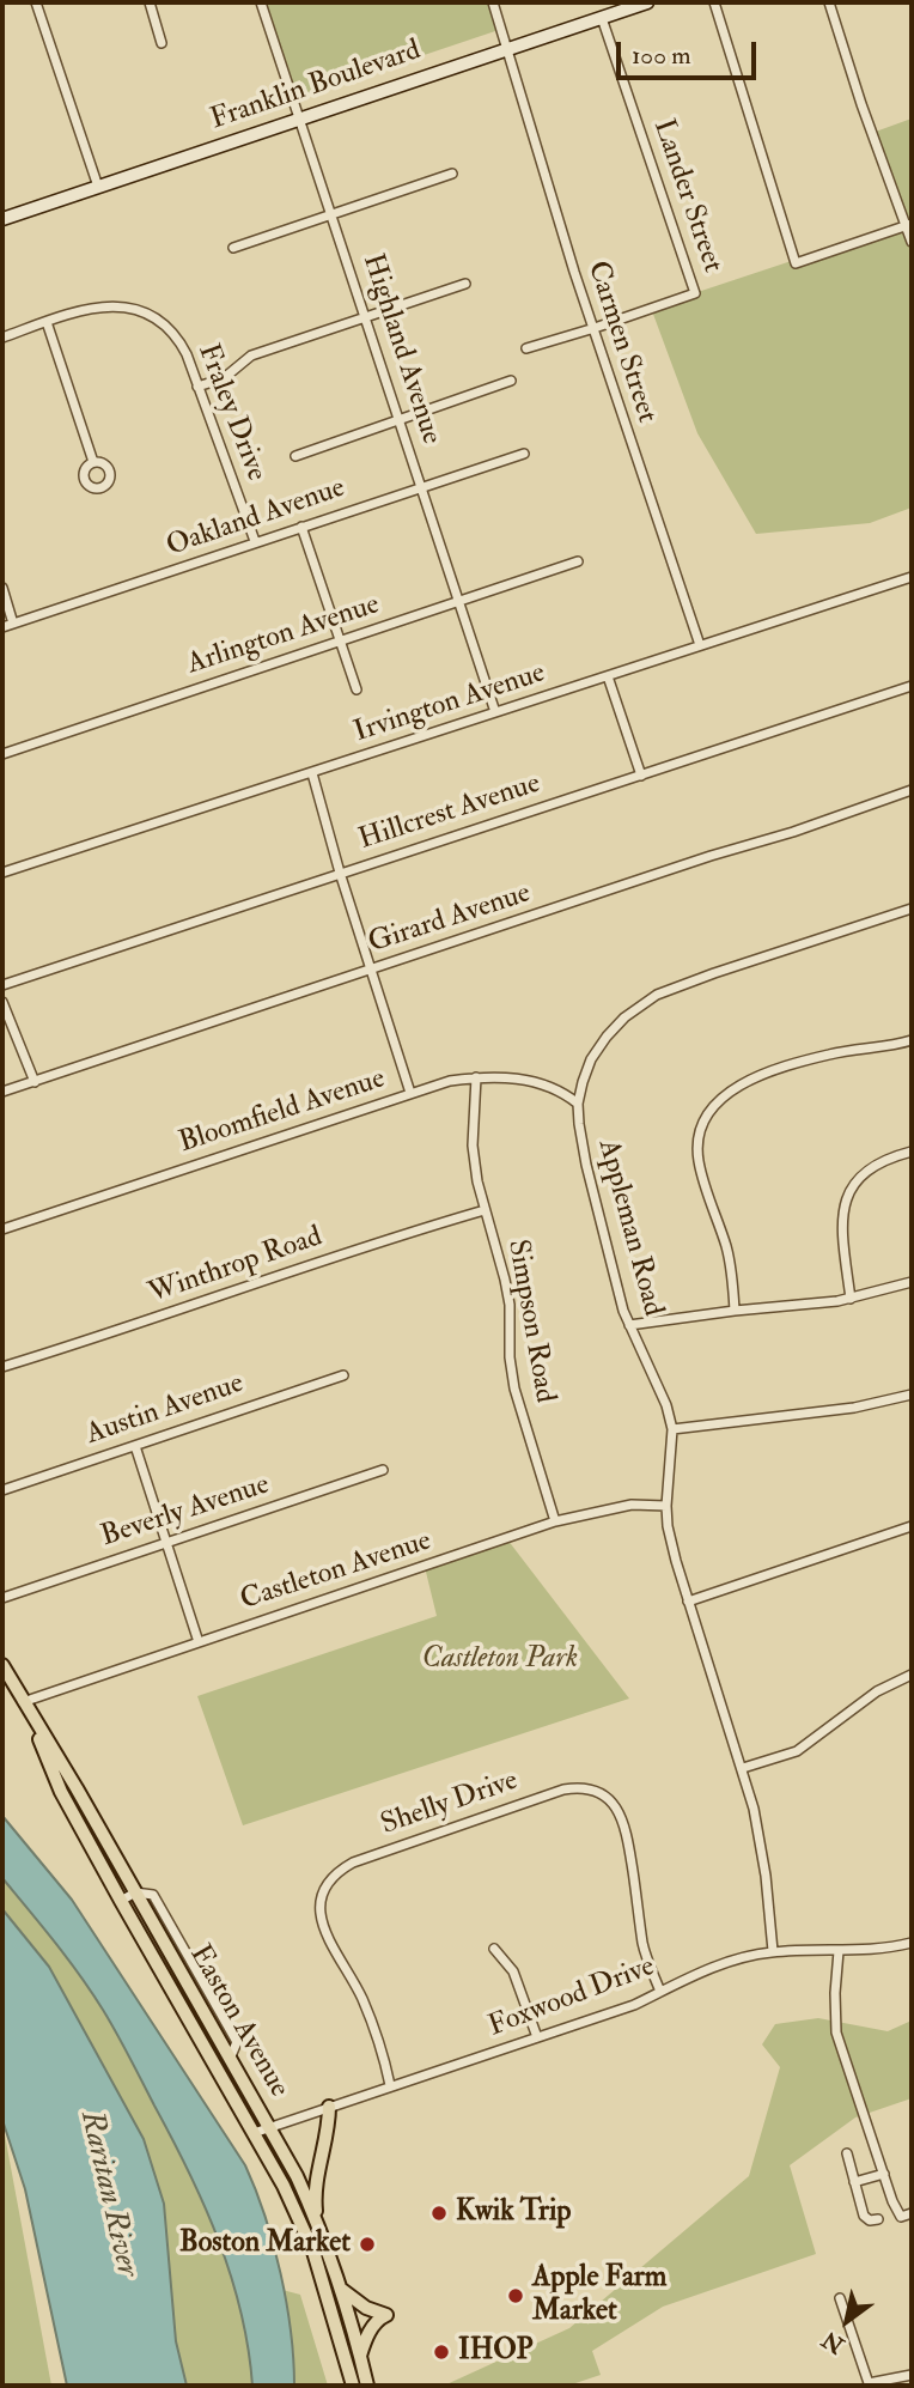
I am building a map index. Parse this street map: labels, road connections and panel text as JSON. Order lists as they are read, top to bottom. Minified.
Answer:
{"streets":{"main road":["Easton Avenue"],"street":["Franklin Boulevard","Lander Street","Carmen Street","Highland Avenue","Fraley Drive","Oakland Avenue","Arlington Avenue","Irvington Avenue","Hillcrest Avenue","Girard Avenue","Bloomfield Avenue","Appleman Road","Winthrop Road","Simpson Road","Austin Avenue","Beverly Avenue","Castleton Avenue","Shelly Drive","Foxwood Drive"]},"crossings":[["Franklin Boulevard","Lander Street"],["Franklin Boulevard","Carmen Street"],["Franklin Boulevard","Highland Avenue"],["Lander Street","Carmen Street"],["Carmen Street","Irvington Avenue"],["Highland Avenue","Oakland Avenue"],["Highland Avenue","Arlington Avenue"],["Highland Avenue","Irvington Avenue"],["Fraley Drive","Oakland Avenue"],["Bloomfield Avenue","Appleman Road"],["Bloomfield Avenue","Simpson Road"],["Appleman Road","Castleton Avenue"],["Appleman Road","Foxwood Drive"],["Winthrop Road","Simpson Road"],["Simpson Road","Castleton Avenue"],["Castleton Avenue","Easton Avenue"],["Shelly Drive","Foxwood Drive"],["Foxwood Drive","Easton Avenue"]],"water":["Raritan River"],"parks":["Castleton Park"],"places":["Kwik Trip","Boston Market","Apple Farm Market","IHOP"],"scale_bar":"100 m","north":"bottom left"}
